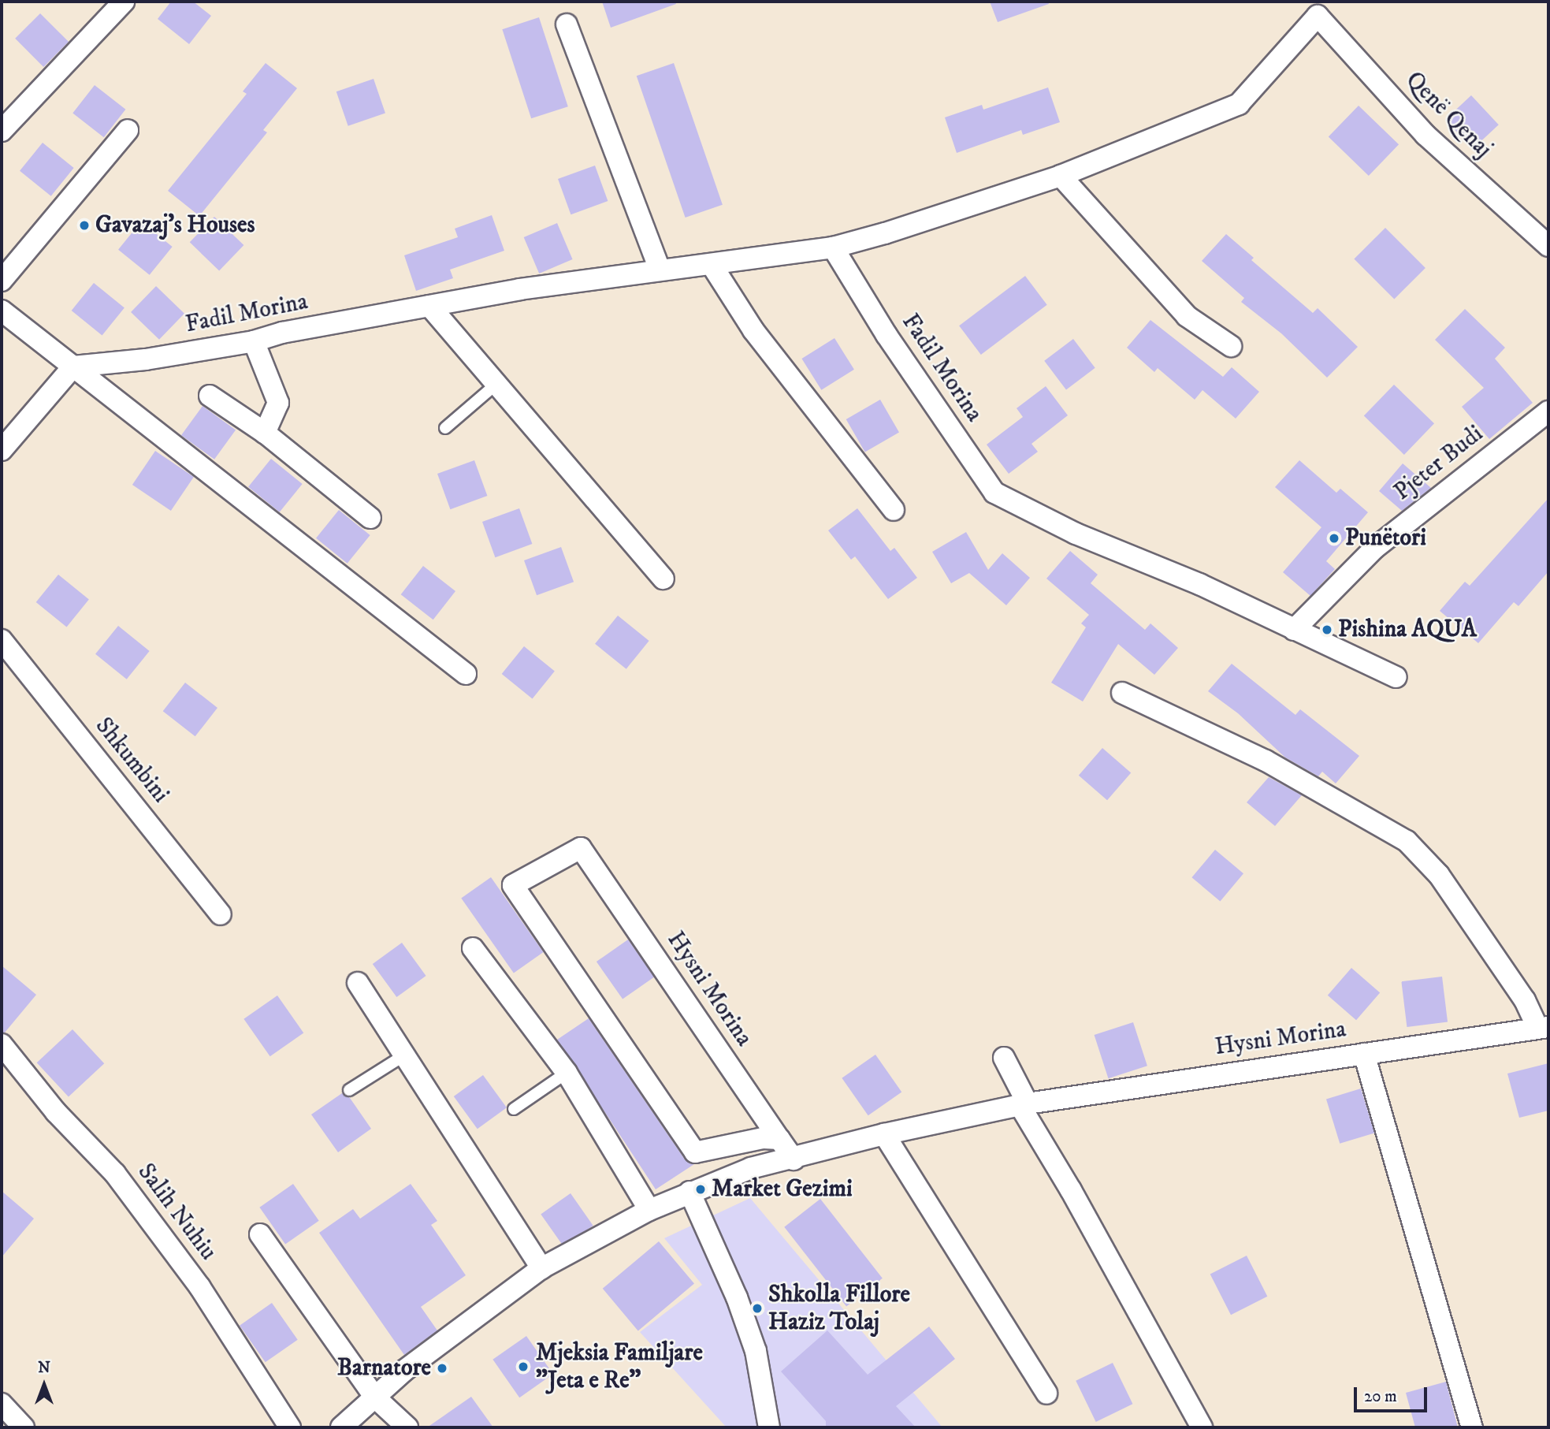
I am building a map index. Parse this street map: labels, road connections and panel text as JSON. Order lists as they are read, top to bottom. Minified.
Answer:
{"streets":{"street":["Qenë Qenaj","Fadil Morina","Pjeter Budi","Shkumbini","Hysni Morina","Salih Nuhiu"]},"crossings":[["Qenë Qenaj","Fadil Morina"],["Fadil Morina","Pjeter Budi"]],"places":["Gavazaj's Houses","Punëtori","Pishina AQUA","Market Gezimi","Shkolla Fillore Haziz Tolaj","Mjeksia Familjare \"Jeta e Re\"","Barnatore"],"scale_bar":"20 m","north":"top"}
